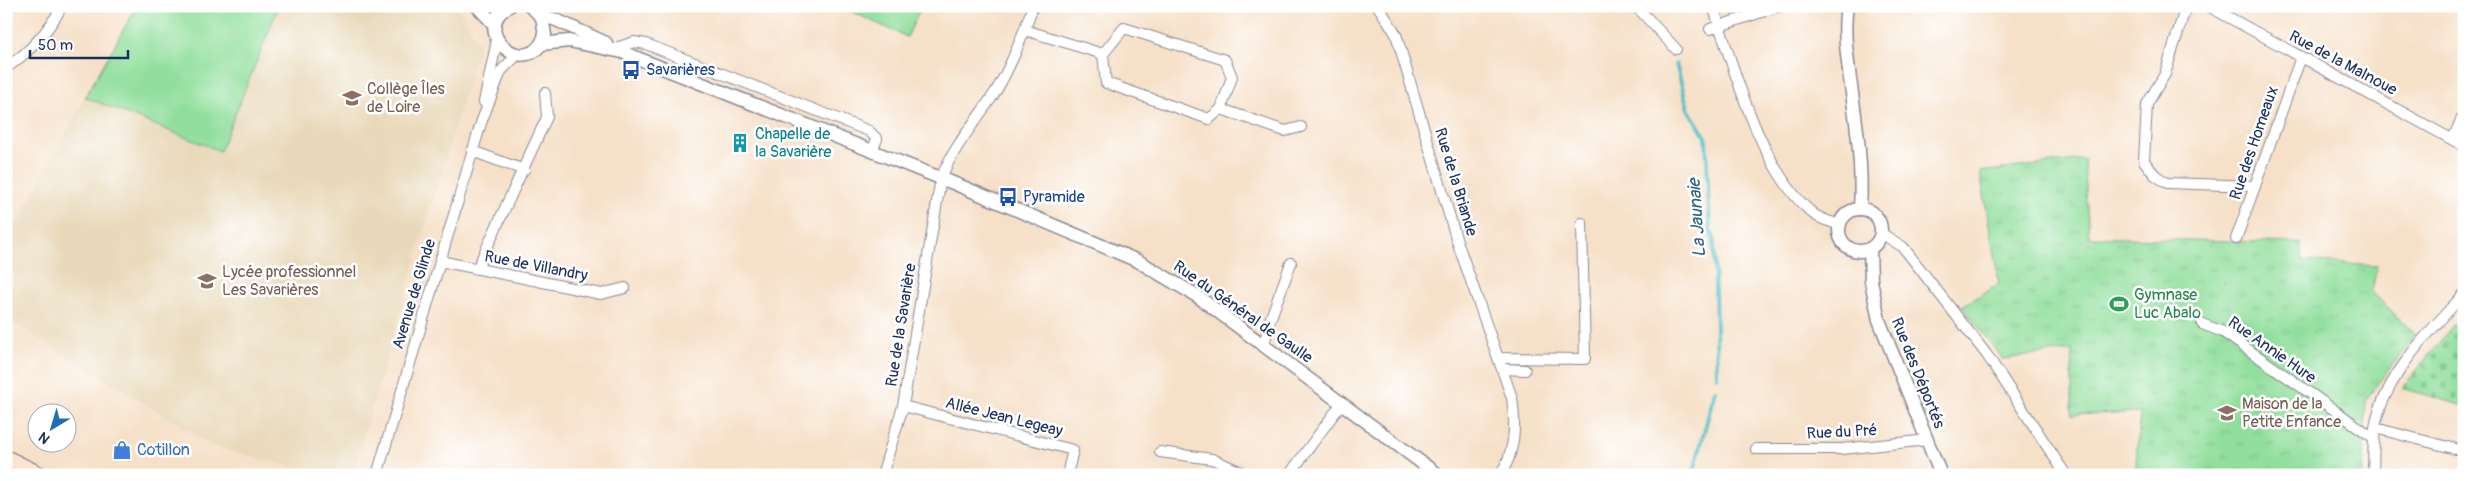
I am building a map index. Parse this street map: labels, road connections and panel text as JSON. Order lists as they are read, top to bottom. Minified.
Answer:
{"streets":{"street":["Rue de la Malnoue","Rue des Homeaux","Rue de la Briande","Rue de Villandry","Avenue de Glinde","Rue du Général de Gaulle","Rue de la Savarière","Rue Annie Hure","Rue des Déportés","Allée Jean Legeay","Rue du Pré"]},"crossings":[["Rue de la Malnoue","Rue des Homeaux"],["Rue de Villandry","Avenue de Glinde"],["Avenue de Glinde","Rue du Général de Gaulle"],["Rue du Général de Gaulle","Rue de la Savarière"],["Rue de la Savarière","Allée Jean Legeay"],["Rue des Déportés","Rue du Pré"]],"water":["La Jaunaie"],"places":{"bus stop":["Savarières","Pyramide"],"school or university":["Collège Îles de Loire","Lycée professionnel Les Savarières","Maison de la Petite Enfance"],"building":["Chapelle de la Savarière"],"sports":["Gymnase Luc Abalo"],"shop":["Cotillon"]},"scale_bar":"50 m","north":"bottom left"}
